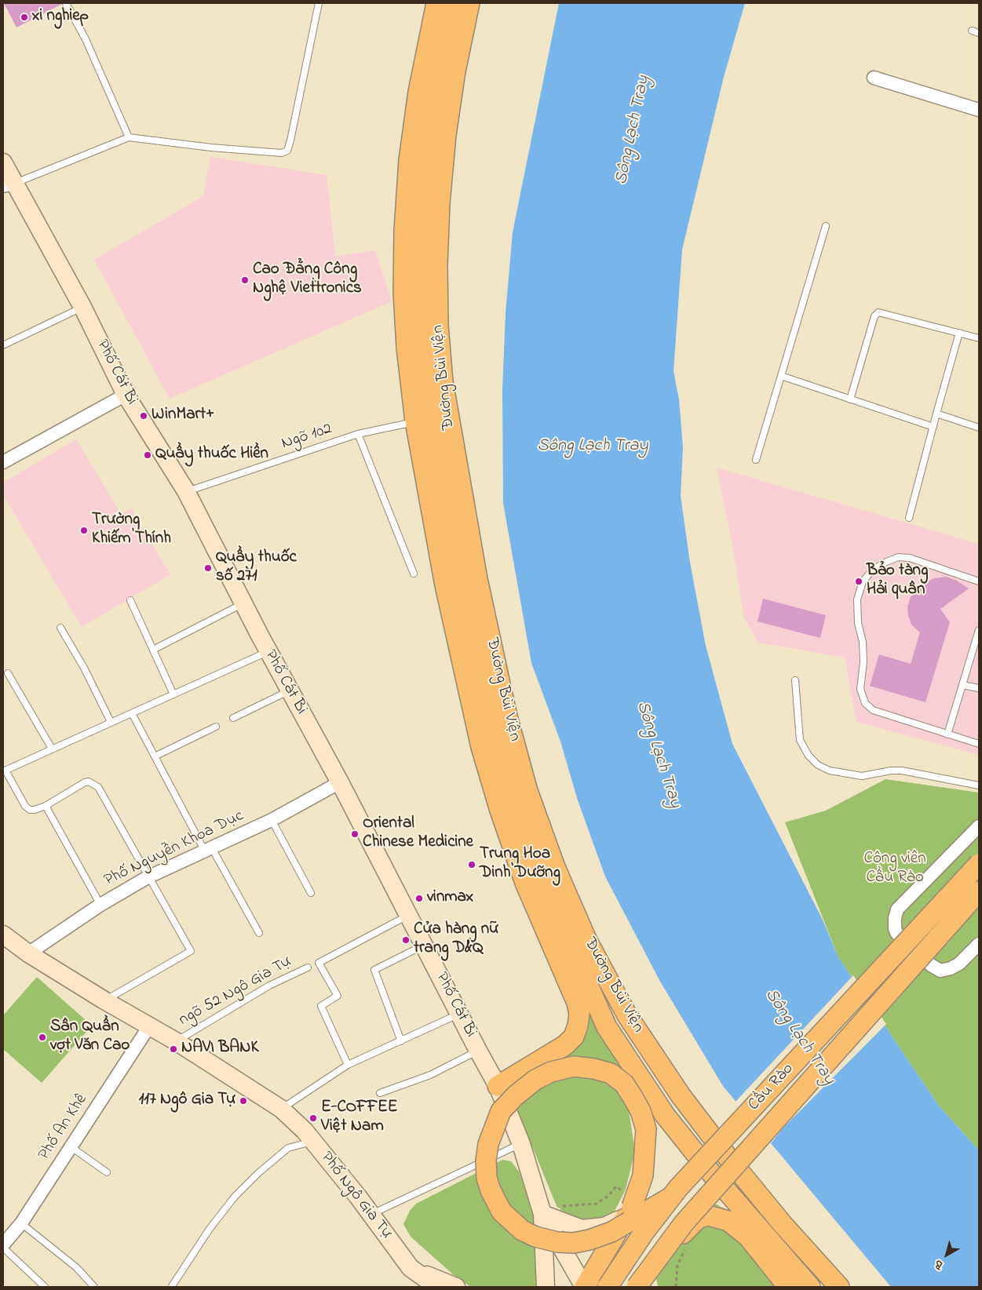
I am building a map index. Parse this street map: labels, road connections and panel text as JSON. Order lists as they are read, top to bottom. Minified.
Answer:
{"streets":{"main road":["Đường Bùi Viện","Cầu Rào"],"street":["Phố Cát Bi","Phố Nguyễn Khoa Dục","Phố An Khê","Phố Ngô Gia Tự"],"lane":["Ngõ 102","ngõ 52 Ngô Gia Tự"]},"crossings":[["Phố Cát Bi","Đường Bùi Viện"],["Phố Cát Bi","Ngõ 102"],["Phố Cát Bi","Phố Nguyễn Khoa Dục"],["Phố Cát Bi","ngõ 52 Ngô Gia Tự"],["Đường Bùi Viện","Ngõ 102"],["Phố Nguyễn Khoa Dục","Phố Ngô Gia Tự"],["ngõ 52 Ngô Gia Tự","Phố Ngô Gia Tự"],["Phố An Khê","Phố Ngô Gia Tự"]],"water":["Sông Lạch Tray"],"parks":["Công viên Cầu Rào"],"places":["xi nghiep","Cao Đẳng Công Nghệ Viettronics","WinMart+","Quầy thuốc Hiền","Trường Khiếm Thính","Quầy thuốc số 271","Bảo tàng Hải quân","Oriental Chinese Medicine","Trung Hoa Dinh Dưỡng","vinmax","Cửa hàng nữ trang D&Q","Sân Quần vợt Văn Cao","NAVI BANK","117 Ngô Gia Tự","E-COFFEE Việt Nam"],"north":"bottom left"}
